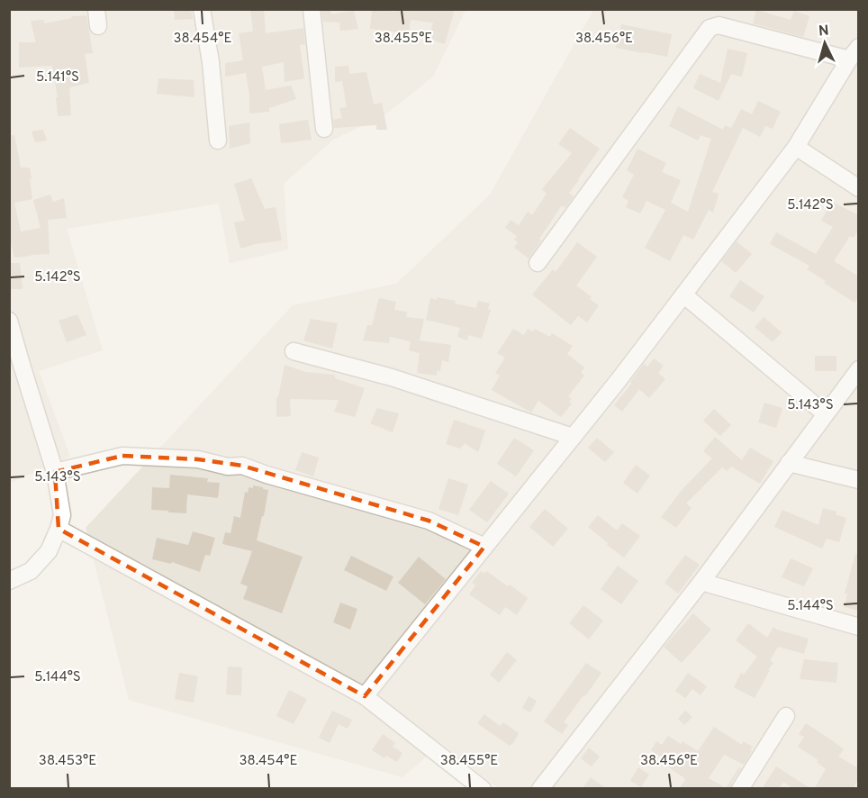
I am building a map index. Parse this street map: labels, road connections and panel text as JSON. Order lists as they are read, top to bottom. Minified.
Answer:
{"north":"top","coordinates":["38.454°E","38.455°E","38.456°E","5.141°S","5.142°S","5.143°S","5.144°S","38.453°E"]}
